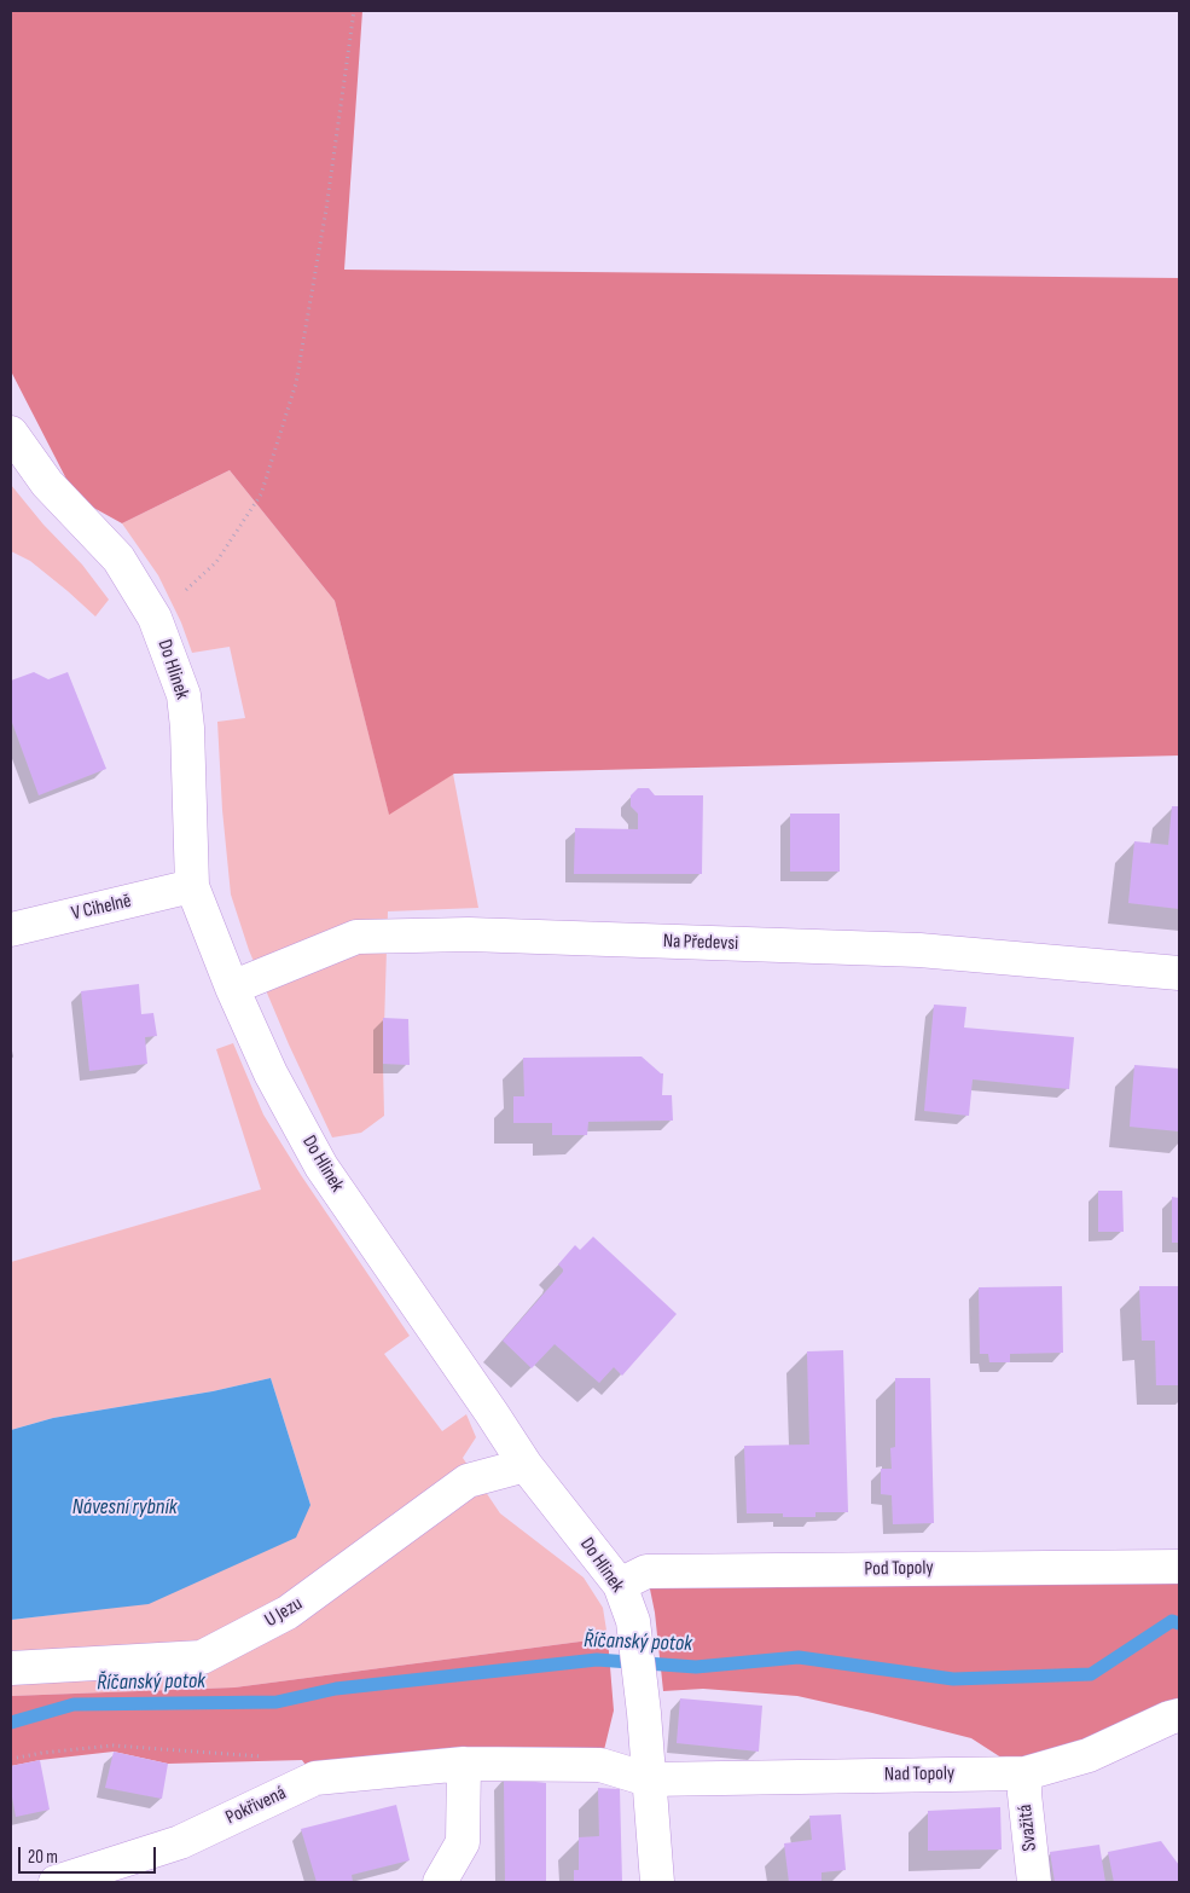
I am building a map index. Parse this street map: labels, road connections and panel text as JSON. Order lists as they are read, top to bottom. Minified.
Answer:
{"streets":{"street":["Do Hlinek","V Cihelně","Na Předevsi","Pod Topoly","U Jezu","Nad Topoly","Pokřivená","Svažitá"]},"crossings":[["Do Hlinek","V Cihelně"],["Do Hlinek","Na Předevsi"],["Do Hlinek","Pod Topoly"],["Do Hlinek","U Jezu"],["Do Hlinek","Nad Topoly"],["Do Hlinek","Pokřivená"],["Nad Topoly","Pokřivená"],["Nad Topoly","Svažitá"]],"water":["Návesní rybník","Říčanský potok"],"scale_bar":"20 m"}
